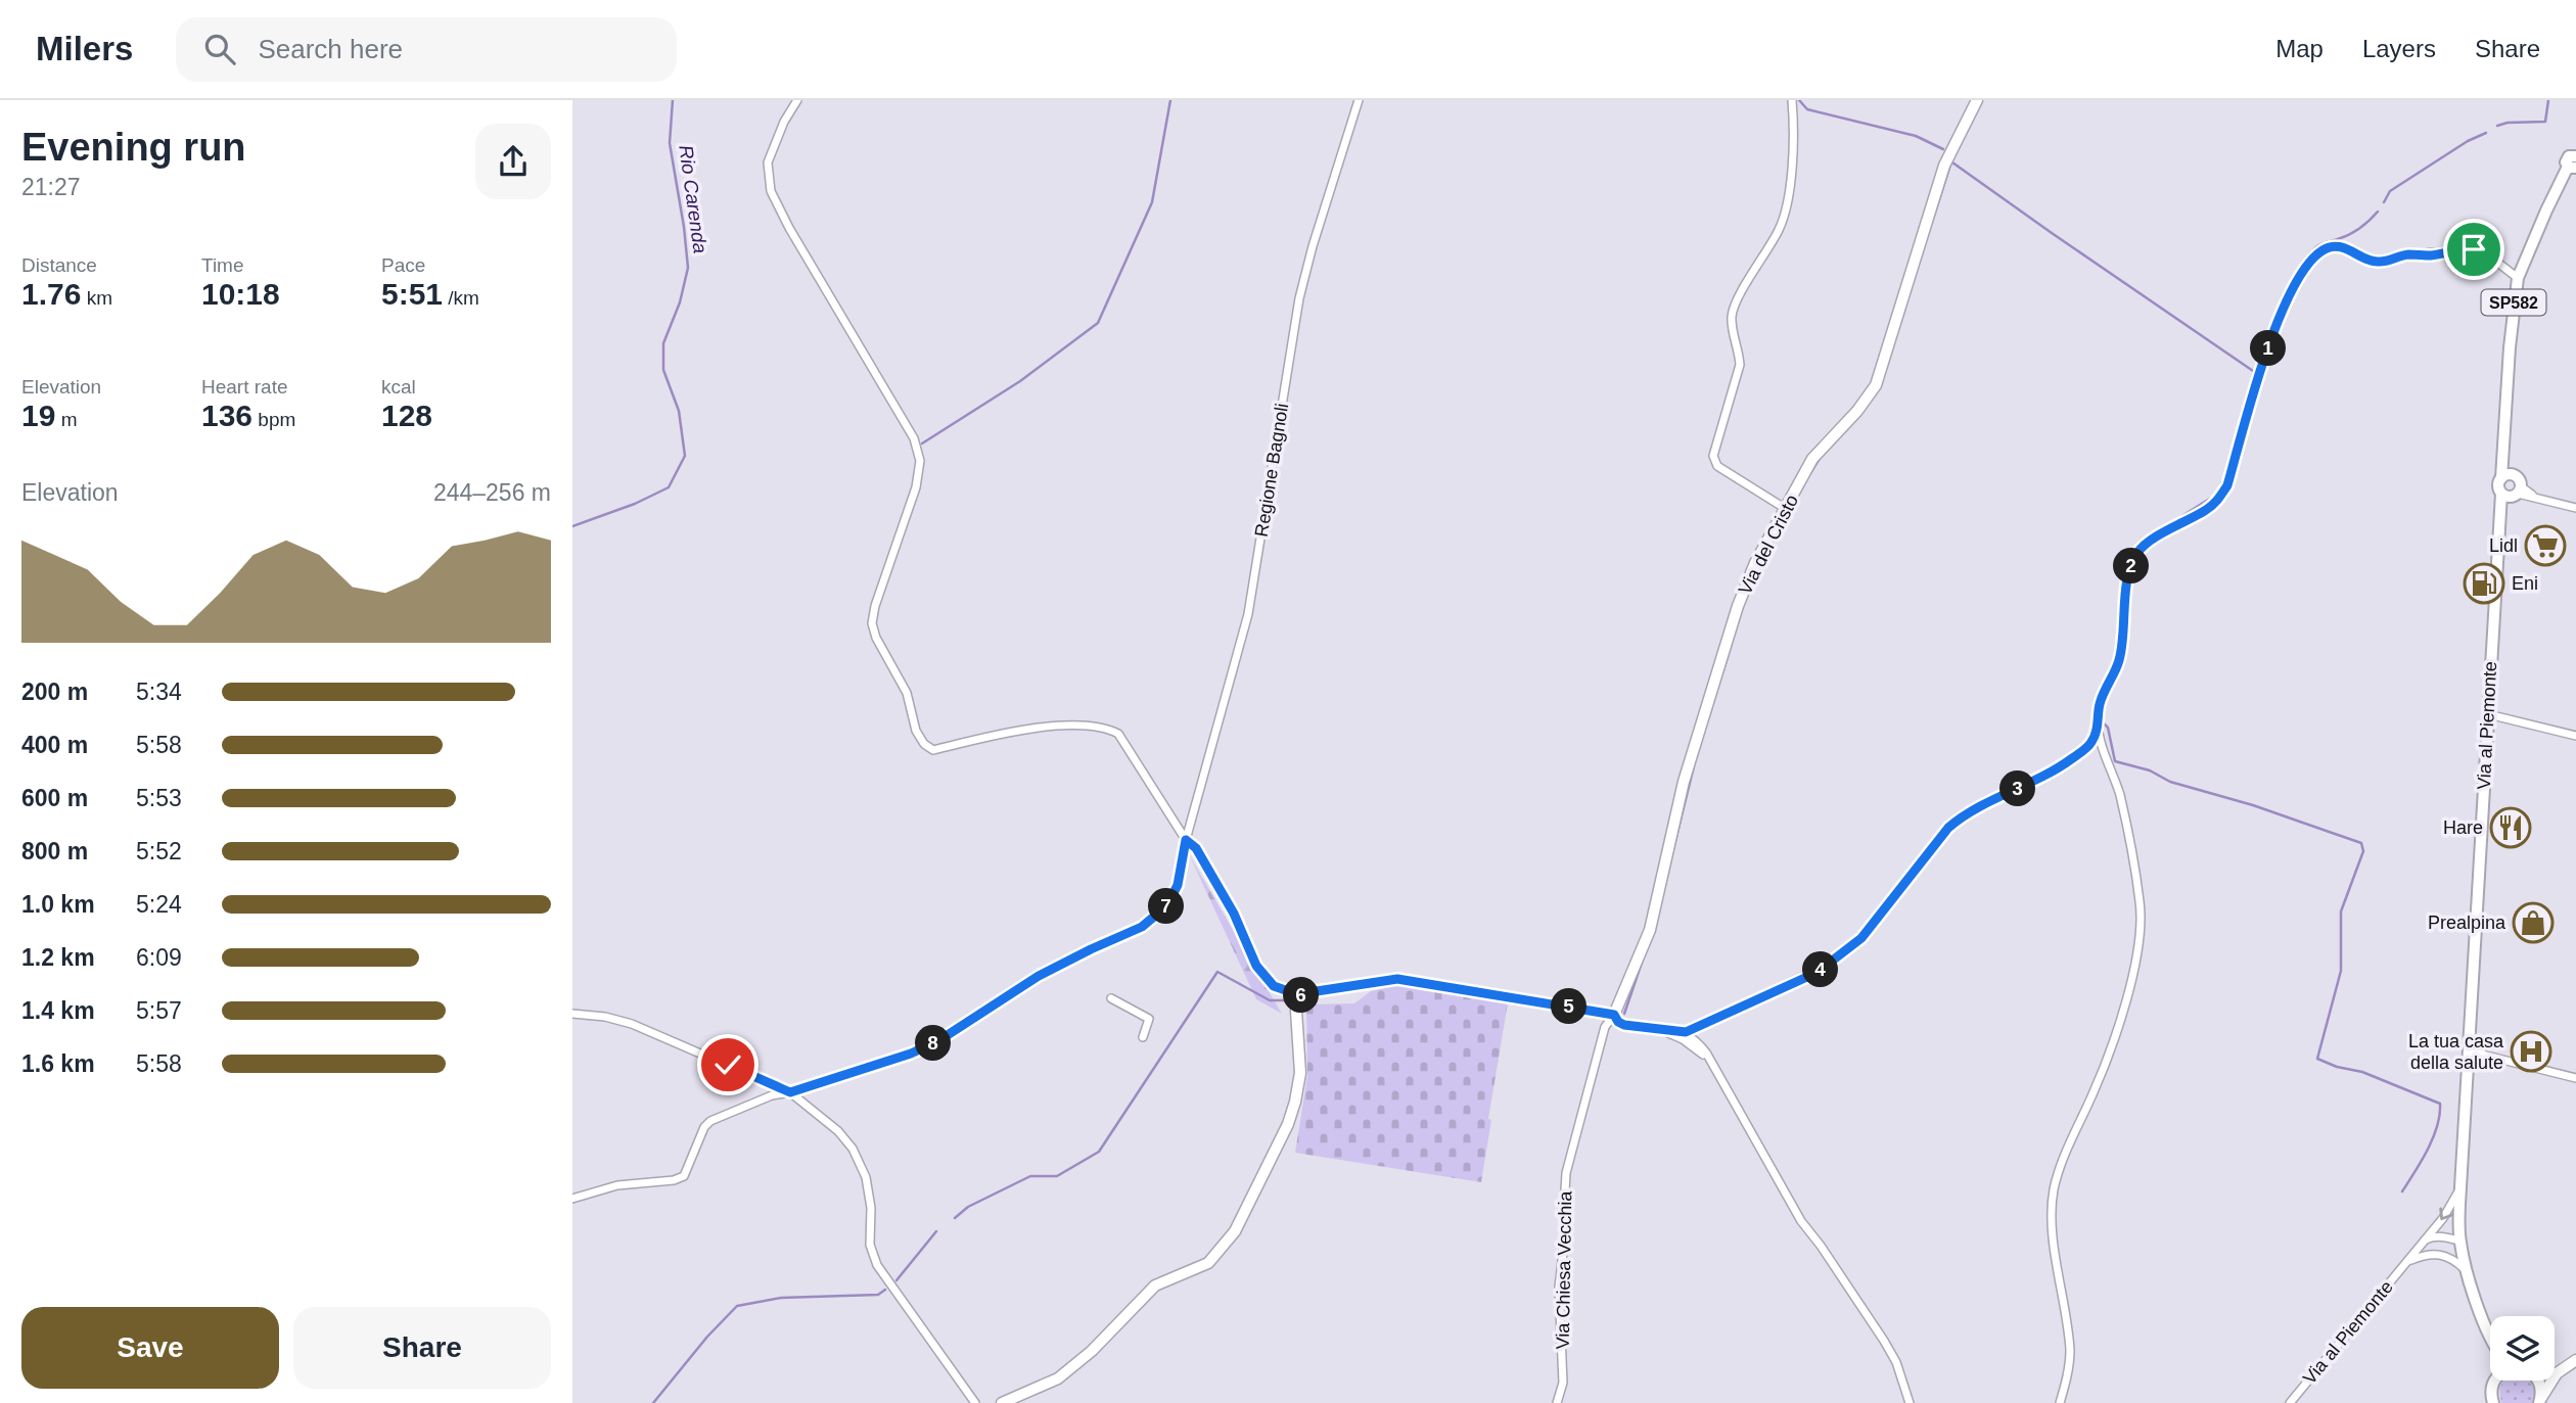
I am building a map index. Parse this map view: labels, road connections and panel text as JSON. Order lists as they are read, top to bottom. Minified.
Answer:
{"streets":{"main road":["SP582","Via al Piemonte"],"street":["Regione Bagnoli","Via del Cristo","Via Chiesa Vecchia"]},"crossings":[["Via del Cristo","Via Chiesa Vecchia"]],"water":["Rio Carenda"],"places":{"supermarket":["Lidl"],"fuel station":["Eni"],"restaurant":["Hare"],"shop":["Prealpina"],"hospital":["La tua casa della salute"]},"page":{"header":"Milers","search":"Search here","nav":["Map","Layers","Share"],"heading":["Evening run","21:27"],"stats":[["Distance","1.76 km"],["Time","10:18"],["Pace","5:51 /km"],["Elevation","19 m"],["Heart rate","136 bpm"],["kcal","128"]],"pins":["1","2","3","7","4","6","5","8"],"chart":["Elevation","244–256 m"],"list":[{"name":"200 m","note":"5:34"},{"name":"400 m","note":"5:58"},{"name":"600 m","note":"5:53"},{"name":"800 m","note":"5:52"},{"name":"1.0 km","note":"5:24"},{"name":"1.2 km","note":"6:09"},{"name":"1.4 km","note":"5:57"},{"name":"1.6 km","note":"5:58"}],"buttons":["Save","Share"]}}
